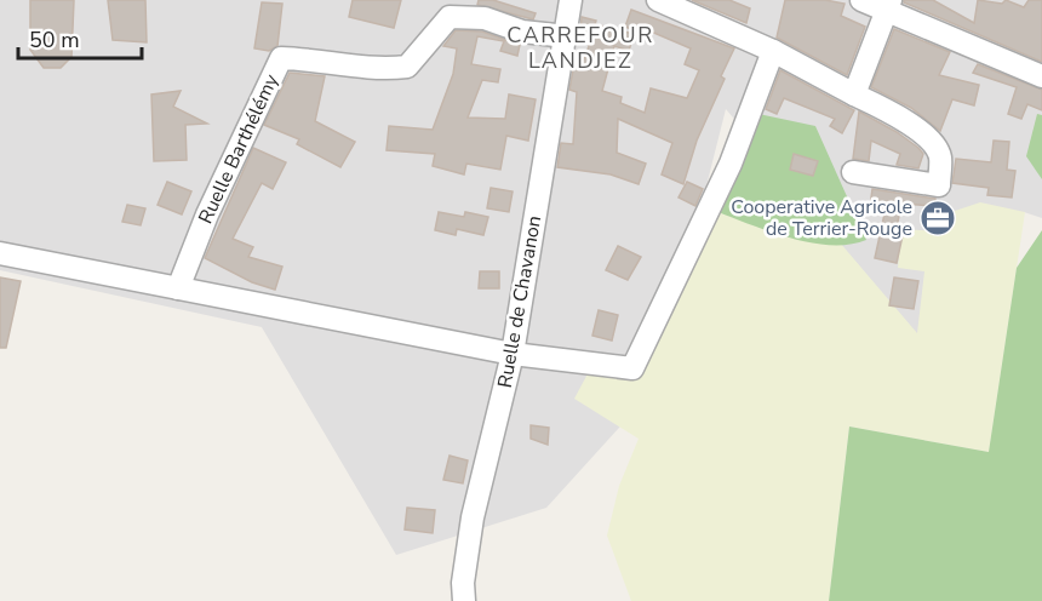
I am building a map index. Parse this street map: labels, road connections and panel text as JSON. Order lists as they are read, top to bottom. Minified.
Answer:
{"streets":{"street":["Ruelle Barthélémy","Ruelle de Chavanon"]},"crossings":[["Ruelle Barthélémy","Ruelle de Chavanon"]],"districts":["CARREFOUR LANDJEZ"],"places":{"office":["Cooperative Agricole de Terrier-Rouge"]},"scale_bar":"50 m"}
